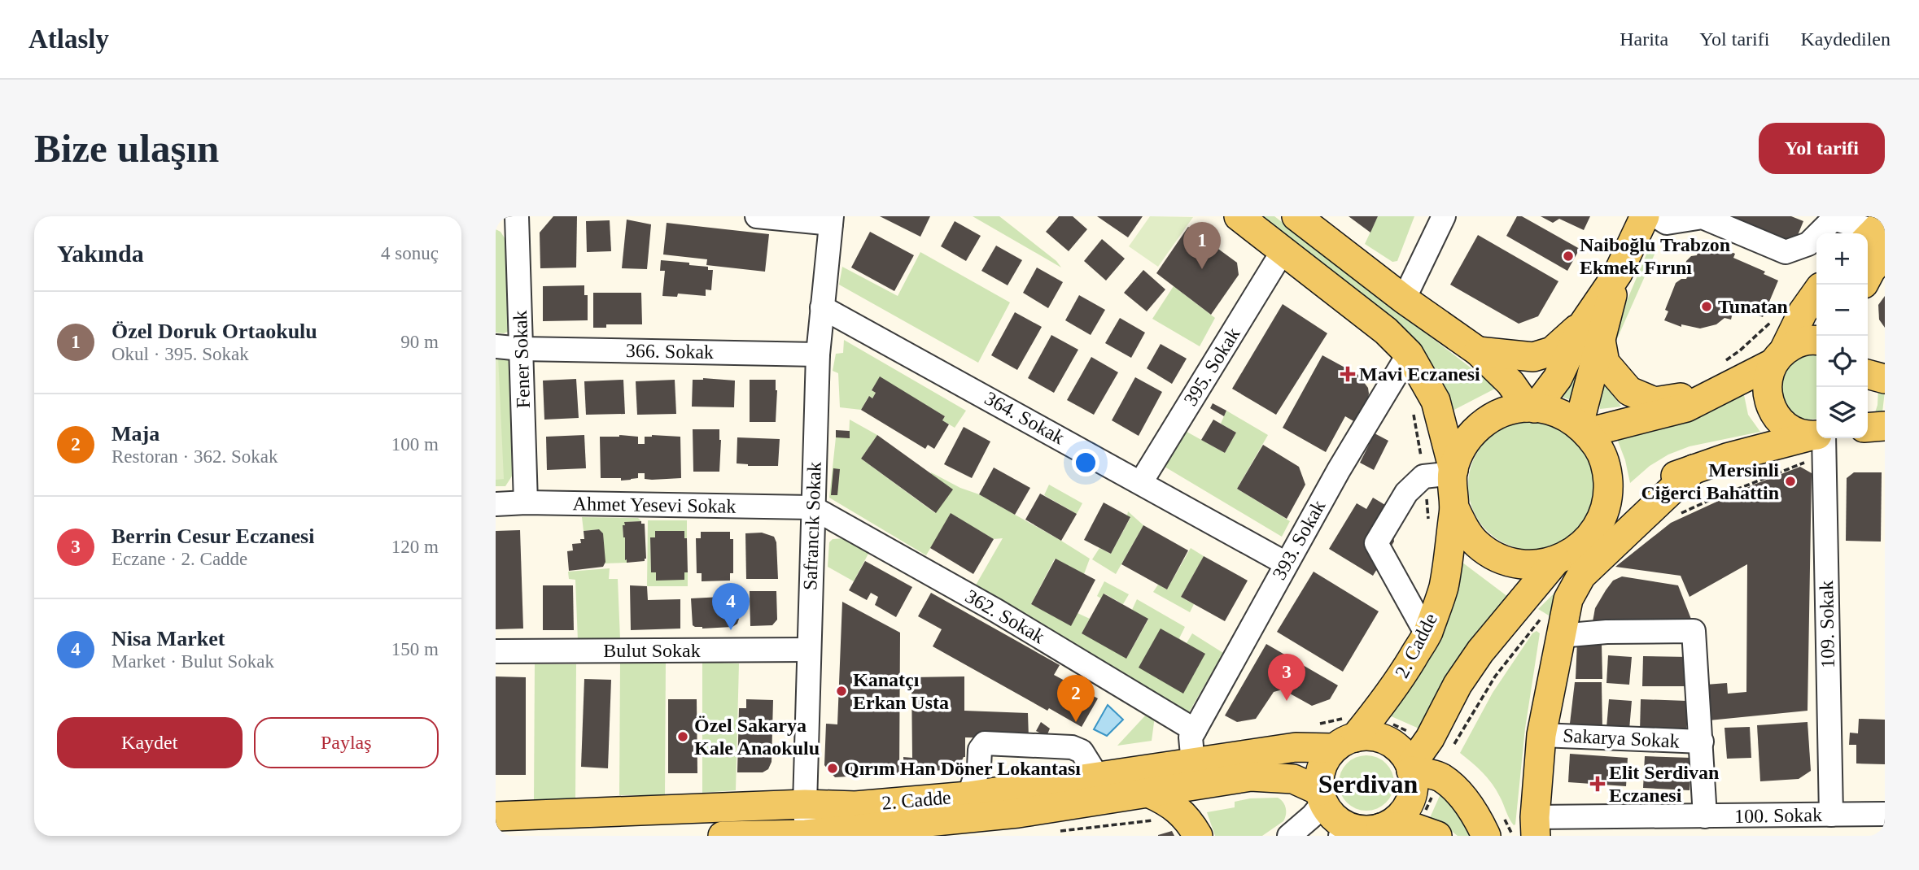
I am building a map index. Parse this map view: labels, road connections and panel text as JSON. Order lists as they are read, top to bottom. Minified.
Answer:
{"streets":{"main road":["2. Cadde"],"street":["366. Sokak","Fener Sokak","395. Sokak","364. Sokak","Ahmet Yesevi Sokak","Safrancık Sokak","393. Sokak","362. Sokak","109. Sokak","Bulut Sokak","Sakarya Sokak","100. Sokak"]},"crossings":[["366. Sokak","Fener Sokak"],["366. Sokak","Safrancık Sokak"],["Fener Sokak","Ahmet Yesevi Sokak"],["395. Sokak","364. Sokak"],["364. Sokak","Safrancık Sokak"],["364. Sokak","393. Sokak"],["Ahmet Yesevi Sokak","Safrancık Sokak"],["Ahmet Yesevi Sokak","362. Sokak"],["Safrancık Sokak","362. Sokak"],["Safrancık Sokak","2. Cadde"],["Safrancık Sokak","Bulut Sokak"],["393. Sokak","362. Sokak"],["109. Sokak","100. Sokak"]],"districts":["Serdivan"],"places":{"other":["Naiboğlu Trabzon Ekmek Fırını","Tunatan","Mersinli Ciğerci Bahattin","Kanatçı Erkan Usta","Özel Sakarya Kale Anaokulu","Qırım Han Döner Lokantası"],"health":["Mavi Eczanesi","Elit Serdivan Eczanesi"]},"page":{"header":"Atlasly","nav":["Harita","Yol tarifi","Kaydedilen"],"buttons":["Yol tarifi",["Kaydet","Paylaş"]],"title":"Bize ulaşın","heading":["Yakında","4 sonuç"],"pins":["1","4","3","2"],"map_buttons":["+","−"],"list":[{"mark":"1","name":"Özel Doruk Ortaokulu","note":"Okul · 395. Sokak","value":"90 m"},{"mark":"2","name":"Maja","note":"Restoran · 362. Sokak","value":"100 m"},{"mark":"3","name":"Berrin Cesur Eczanesi","note":"Eczane · 2. Cadde","value":"120 m"},{"mark":"4","name":"Nisa Market","note":"Market · Bulut Sokak","value":"150 m"}]}}
